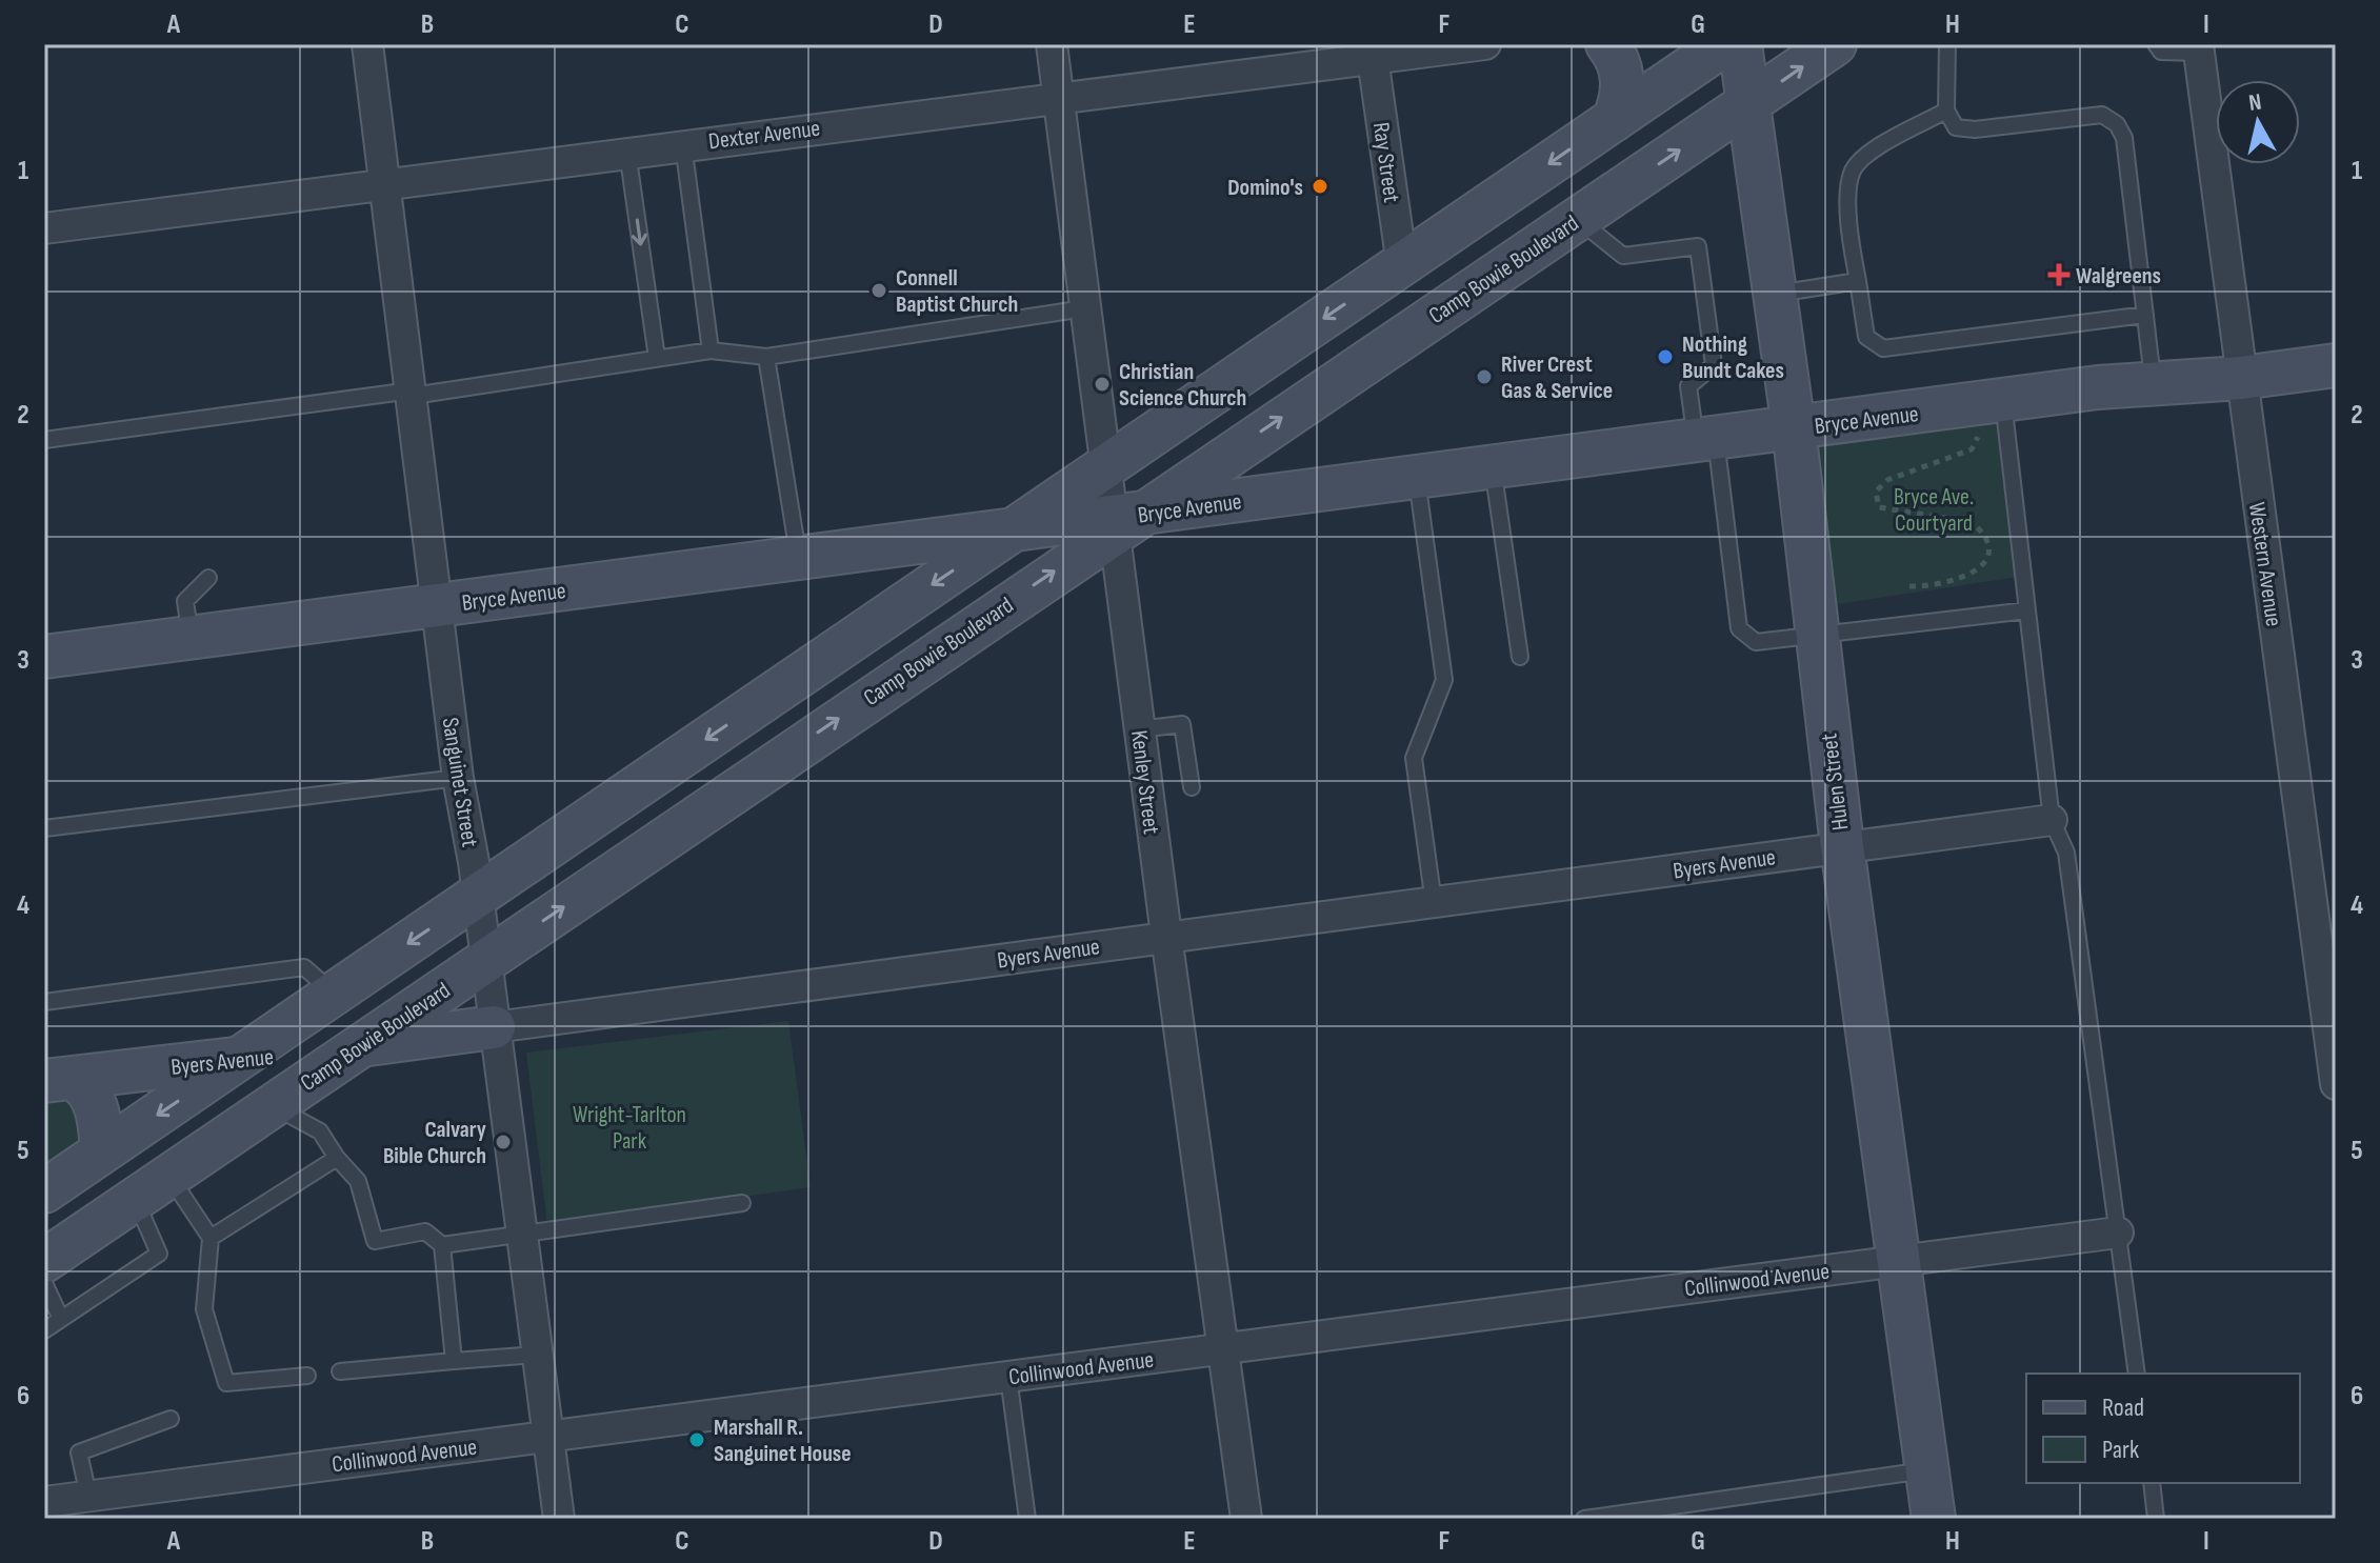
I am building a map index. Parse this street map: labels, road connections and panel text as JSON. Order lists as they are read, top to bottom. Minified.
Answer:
{"streets":{"main road":["Camp Bowie Boulevard","Bryce Avenue","Hulen Street","Byers Avenue"],"street":["Dexter Avenue","Ray Street","Western Avenue","Sanguinet Street","Kenley Street","Collinwood Avenue"]},"crossings":[["Dexter Avenue","Ray Street"],["Dexter Avenue","Sanguinet Street"],["Dexter Avenue","Kenley Street"],["Camp Bowie Boulevard","Bryce Avenue"],["Camp Bowie Boulevard","Sanguinet Street"],["Camp Bowie Boulevard","Kenley Street"],["Camp Bowie Boulevard","Hulen Street"],["Camp Bowie Boulevard","Byers Avenue"],["Bryce Avenue","Western Avenue"],["Bryce Avenue","Sanguinet Street"],["Bryce Avenue","Kenley Street"],["Bryce Avenue","Hulen Street"],["Sanguinet Street","Byers Avenue"],["Sanguinet Street","Collinwood Avenue"],["Kenley Street","Byers Avenue"],["Kenley Street","Collinwood Avenue"],["Hulen Street","Byers Avenue"],["Hulen Street","Collinwood Avenue"]],"parks":["Bryce Ave. Courtyard","Wright-Tarlton Park"],"places":{"other":["Domino's","Connell Baptist Church","Nothing Bundt Cakes","River Crest Gas & Service","Christian Science Church","Calvary Bible Church","Marshall R. Sanguinet House"],"health":["Walgreens"]},"legend":["Road","Park"],"north":"top","grid":{"columns":["A","B","C","D","E","F","G","H","I"],"rows":["1","2","3","4","5","6"]}}
